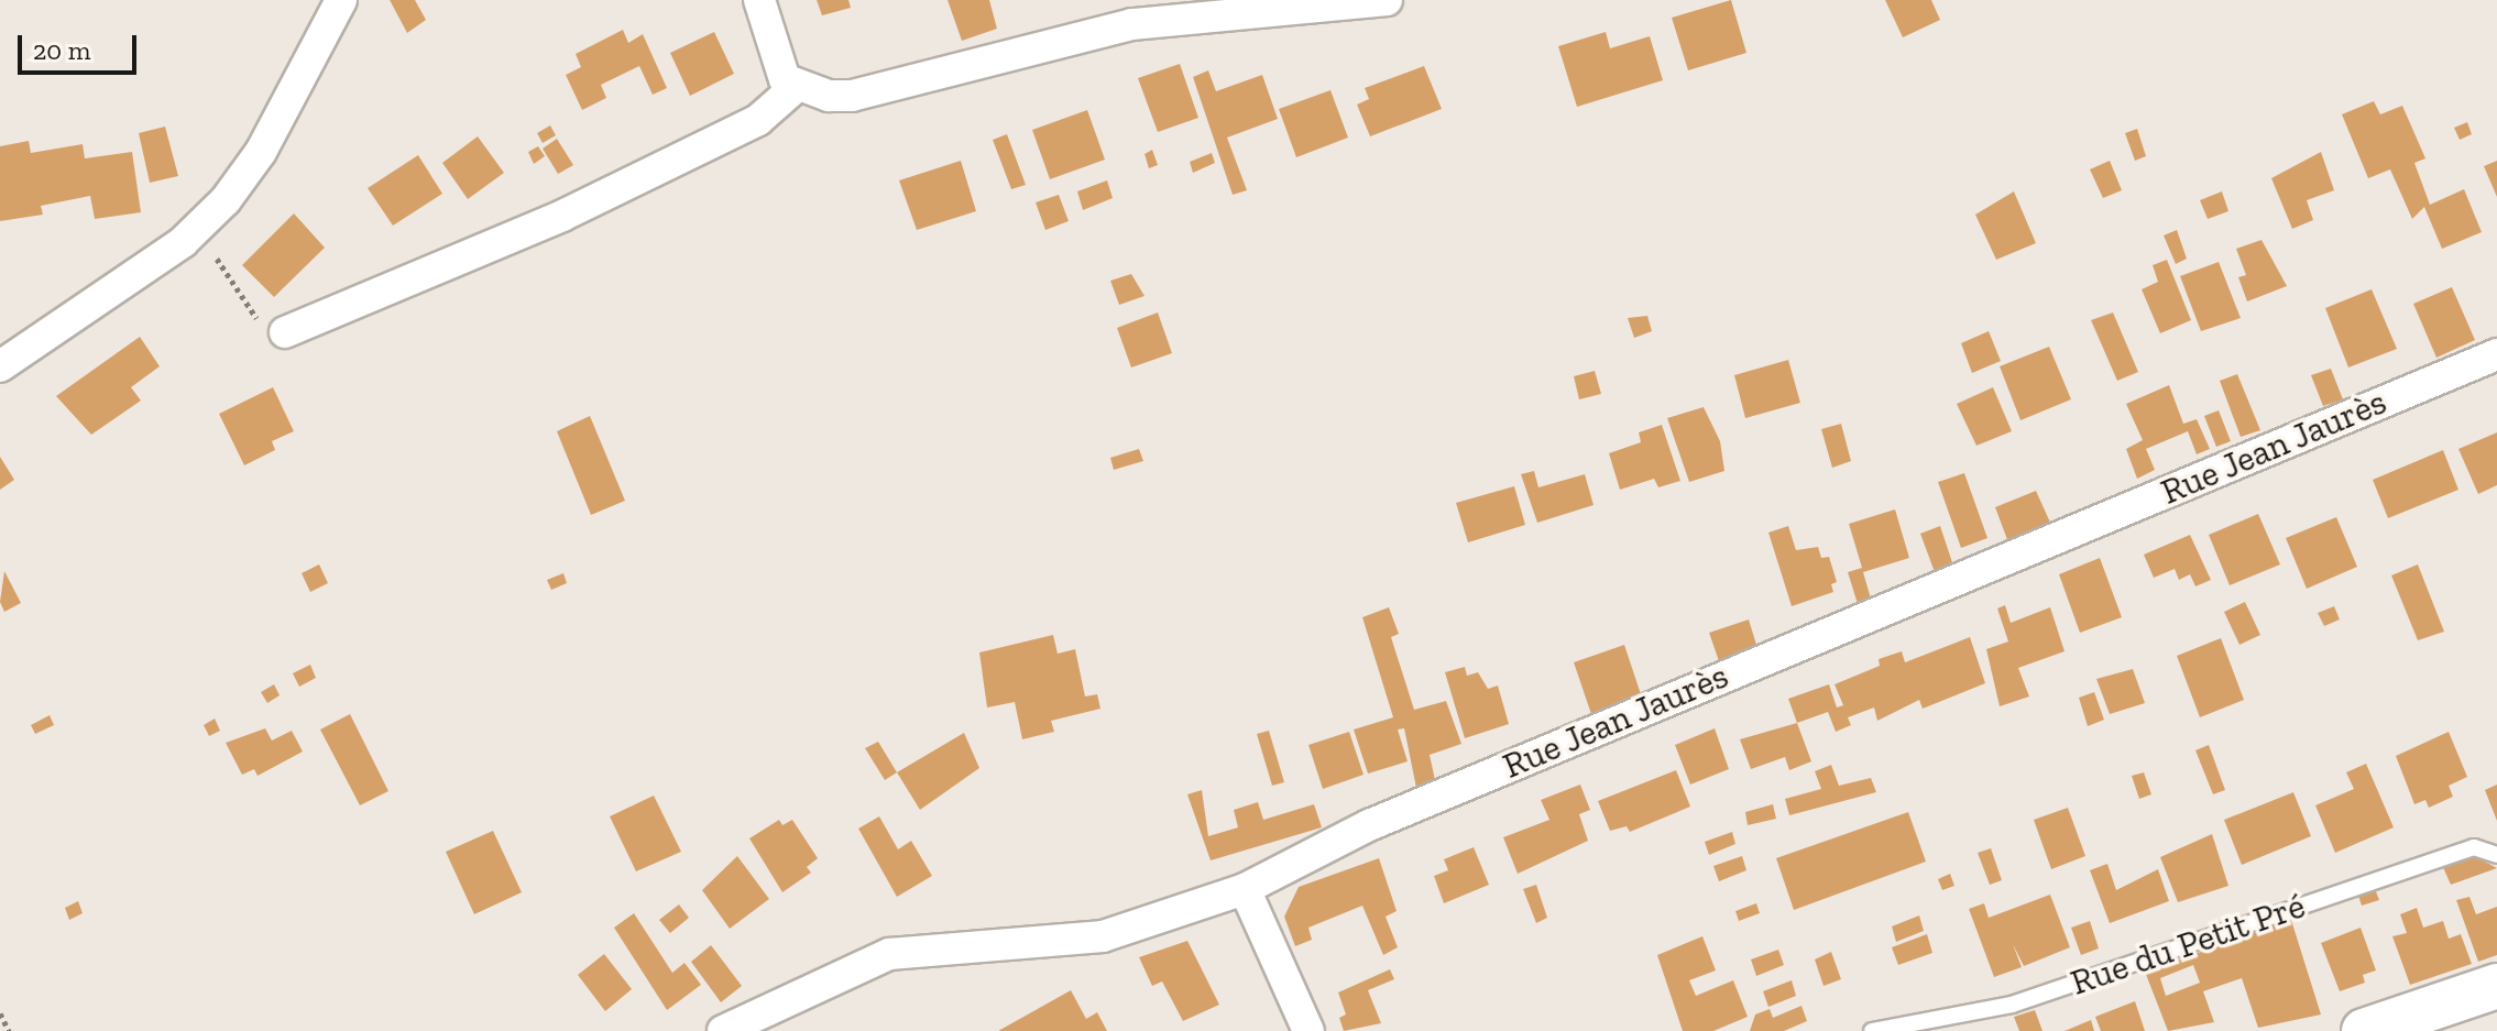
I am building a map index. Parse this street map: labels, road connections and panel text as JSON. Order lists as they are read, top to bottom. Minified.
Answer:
{"streets":{"street":["Rue Jean Jaurès"],"lane":["Rue du Petit Pré"]},"scale_bar":"20 m"}
